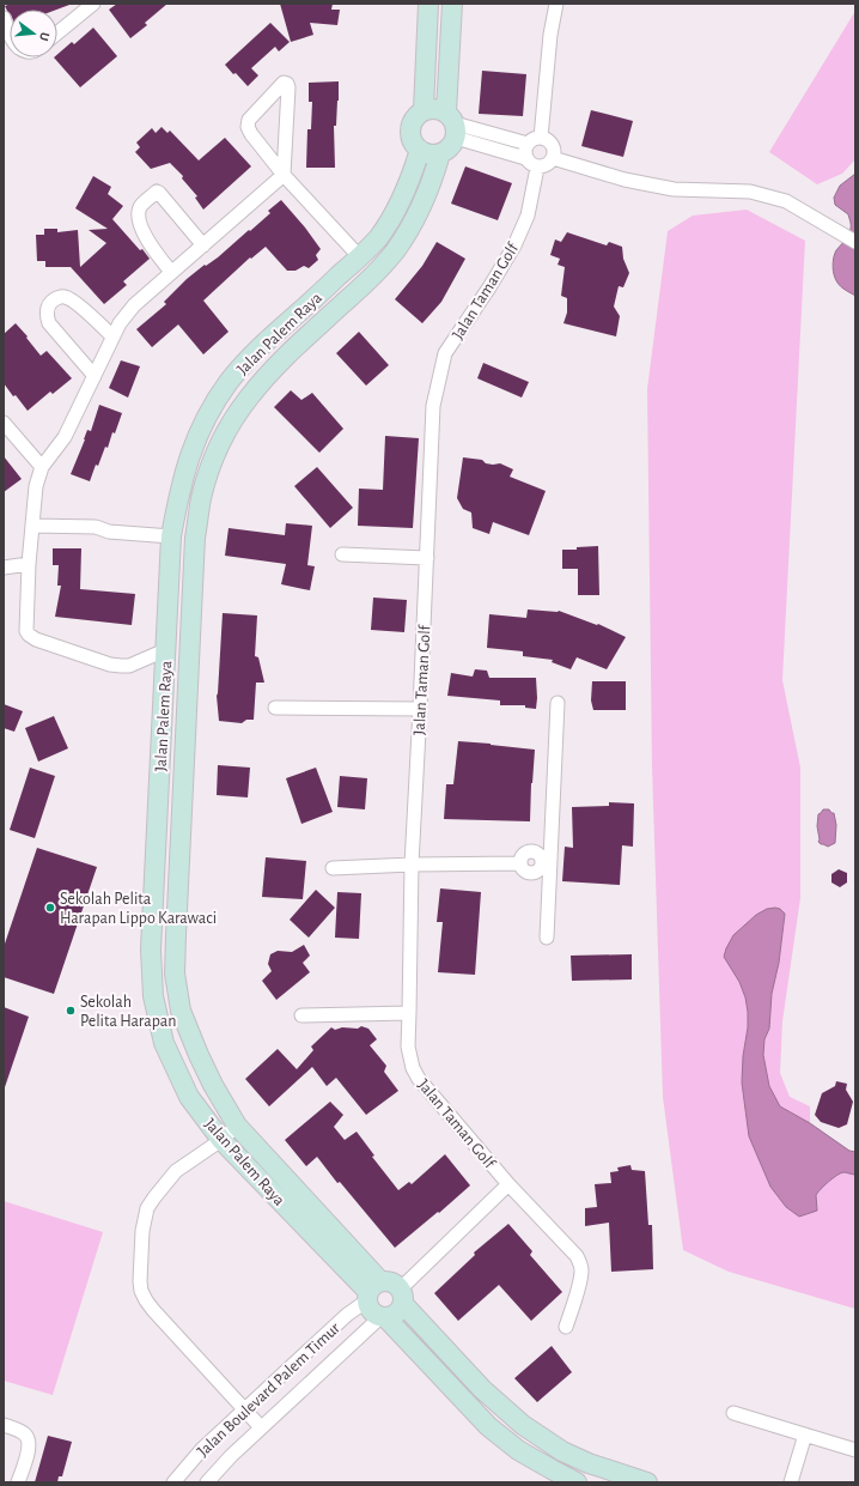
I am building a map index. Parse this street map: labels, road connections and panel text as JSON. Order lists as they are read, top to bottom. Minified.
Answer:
{"streets":{"street":["Jalan Taman Golf","Jalan Palem Raya","Jalan Boulevard Palem Timur"]},"crossings":[["Jalan Taman Golf","Jalan Palem Raya"],["Jalan Taman Golf","Jalan Boulevard Palem Timur"],["Jalan Palem Raya","Jalan Boulevard Palem Timur"]],"places":["Sekolah Pelita Harapan Lippo Karawaci","Sekolah Pelita Harapan"],"north":"right"}
